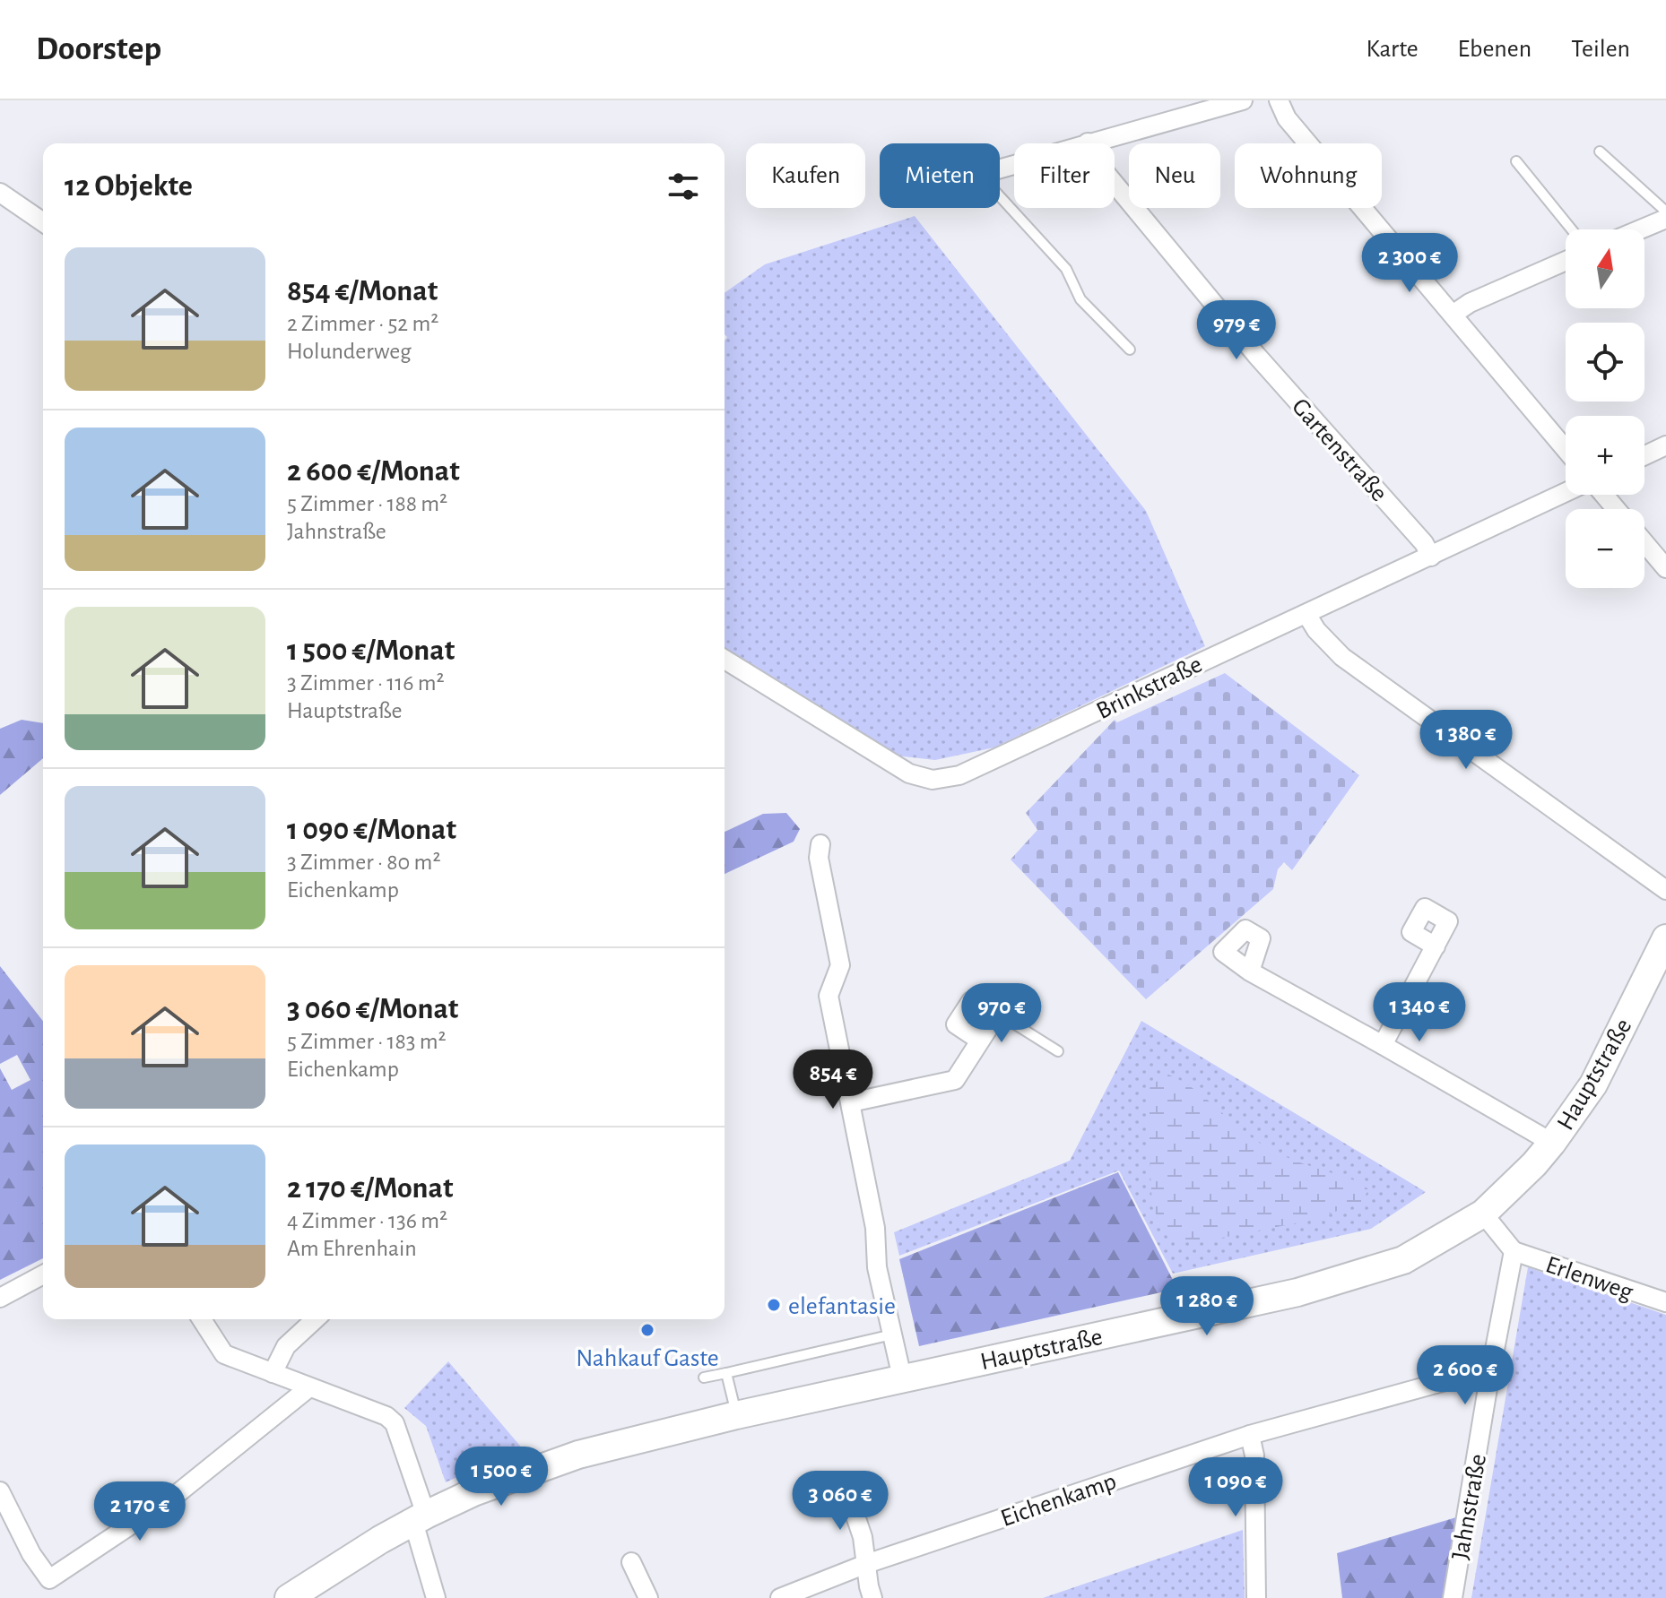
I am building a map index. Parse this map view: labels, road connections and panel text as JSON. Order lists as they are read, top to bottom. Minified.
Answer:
{"streets":{"street":["Gartenstraße","Brinkstraße","Hauptstraße","Erlenweg","Eichenkamp","Jahnstraße"]},"crossings":[["Gartenstraße","Brinkstraße"],["Erlenweg","Jahnstraße"],["Eichenkamp","Jahnstraße"]],"places":["elefantasie","Nahkauf Gaste"],"north":"top","page":{"header":"Doorstep","nav":["Karte","Ebenen","Teilen"],"chip":["Kaufen","Mieten","Filter","Neu","Wohnung"],"heading":"12 Objekte","map_buttons":["+","−"],"list":[{"name":"854 €/Monat","note":"2 Zimmer · 52 m² · Holunderweg"},{"name":"2 600 €/Monat","note":"5 Zimmer · 188 m² · Jahnstraße"},{"name":"1 500 €/Monat","note":"3 Zimmer · 116 m² · Hauptstraße"},{"name":"1 090 €/Monat","note":"3 Zimmer · 80 m² · Eichenkamp"},{"name":"3 060 €/Monat","note":"5 Zimmer · 183 m² · Eichenkamp"},{"name":"2 170 €/Monat","note":"4 Zimmer · 136 m² · Am Ehrenhain"}],"price":["2 300 €","979 €","1 380 €","1 340 €","970 €","854 €","1 280 €","2 600 €","1 500 €","1 090 €","3 060 €","2 170 €"]}}
